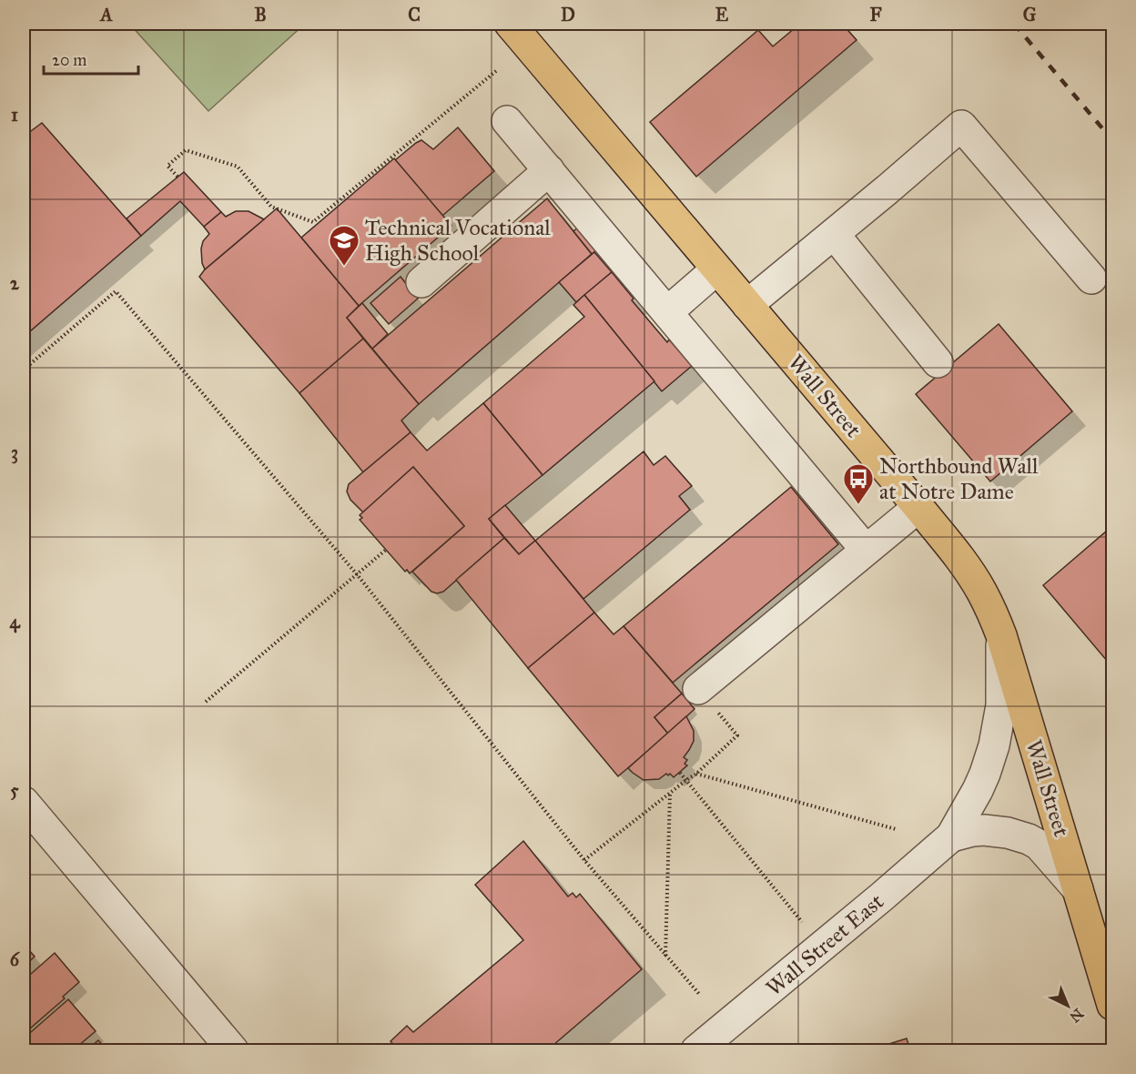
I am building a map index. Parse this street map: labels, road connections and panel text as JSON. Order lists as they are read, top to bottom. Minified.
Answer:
{"streets":{"main road":["Wall Street"],"street":["Wall Street East"]},"places":{"school or university":["Technical Vocational High School"],"bus stop":["Northbound Wall at Notre Dame"]},"scale_bar":"20 m","north":"bottom right","grid":{"columns":["A","B","C","D","E","F","G"],"rows":["1","2","3","4","5","6"]}}
